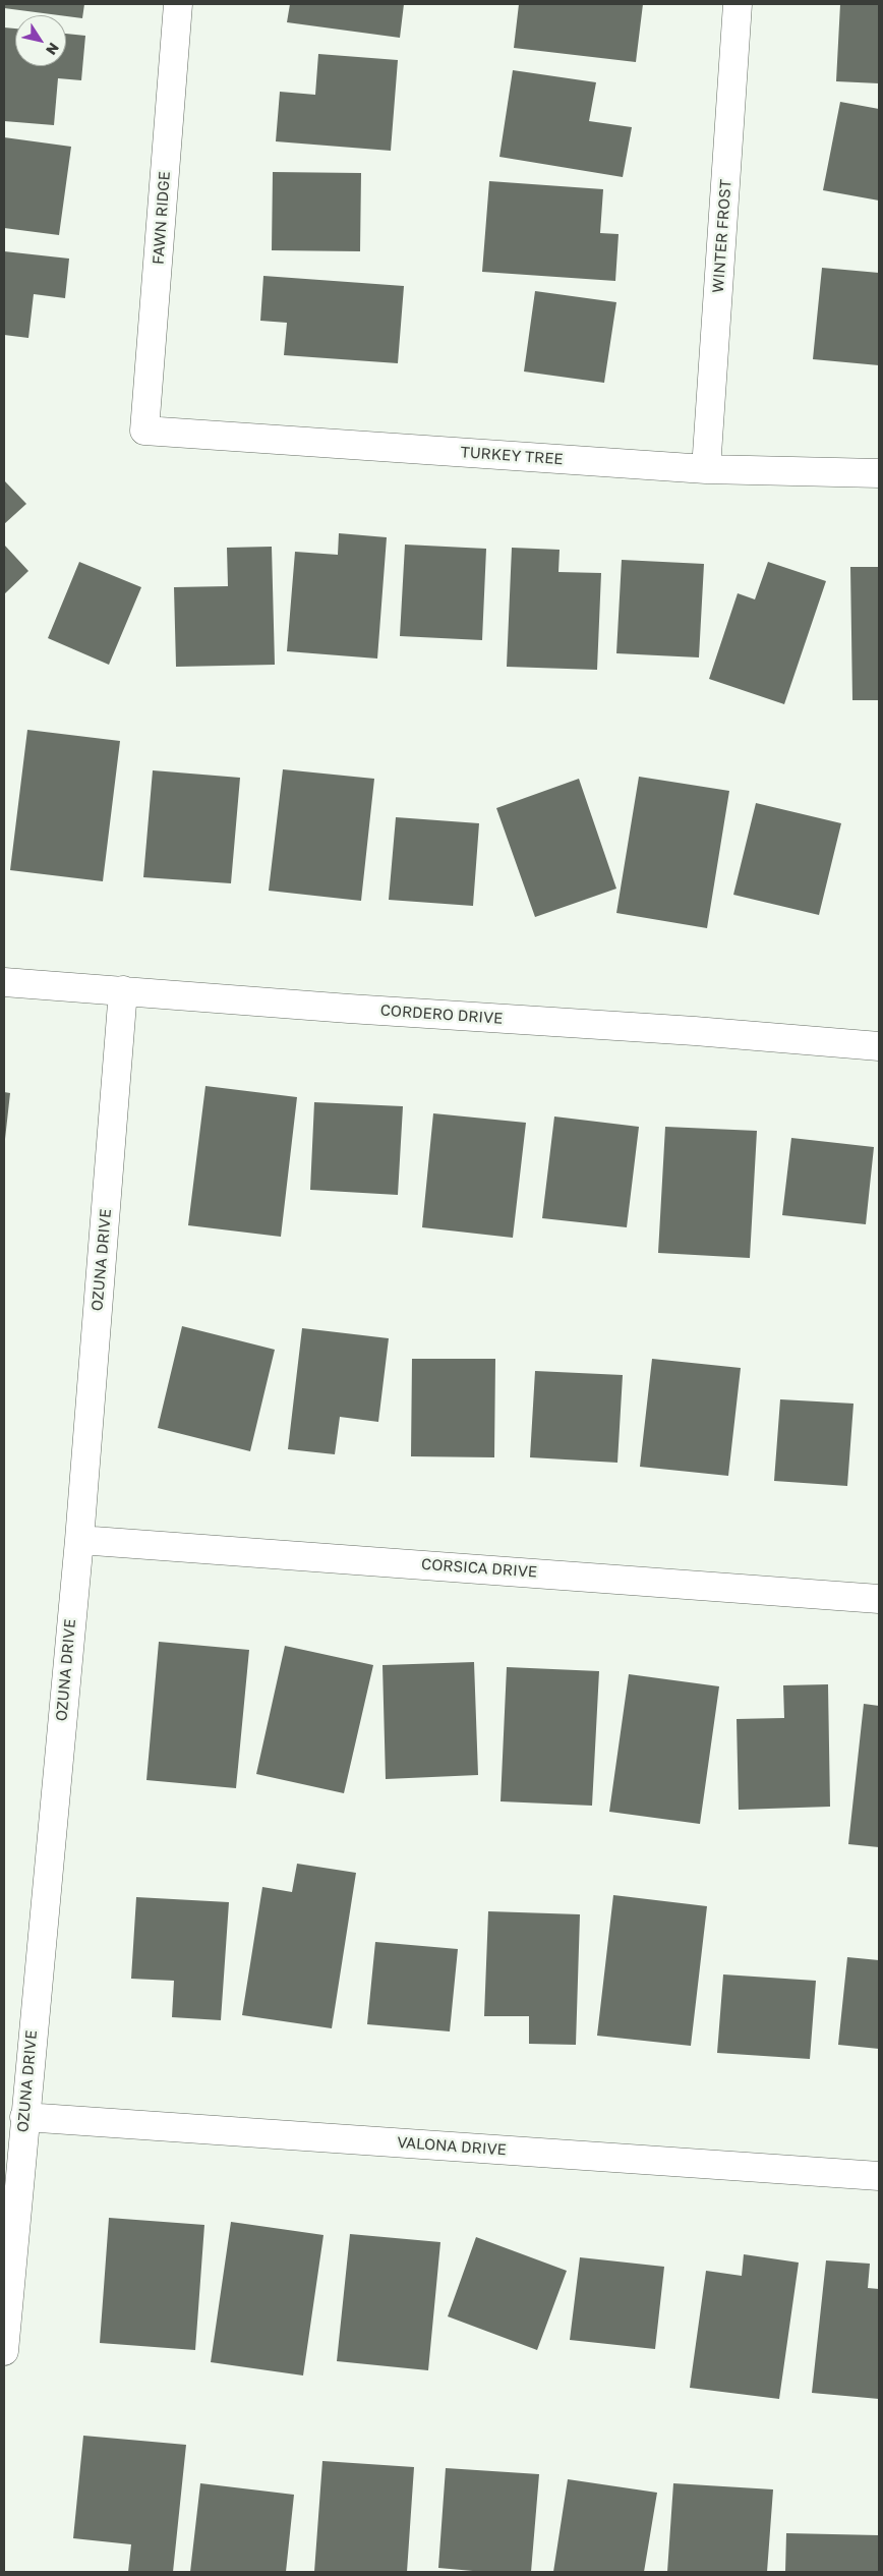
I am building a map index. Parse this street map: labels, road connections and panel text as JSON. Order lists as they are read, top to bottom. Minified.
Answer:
{"streets":{"street":["FAWN RIDGE","WINTER FROST","TURKEY TREE","CORDERO DRIVE","OZUNA DRIVE","CORSICA DRIVE","VALONA DRIVE"]},"crossings":[["FAWN RIDGE","TURKEY TREE"],["WINTER FROST","TURKEY TREE"],["CORDERO DRIVE","OZUNA DRIVE"],["OZUNA DRIVE","CORSICA DRIVE"],["OZUNA DRIVE","VALONA DRIVE"]],"north":"bottom right"}
